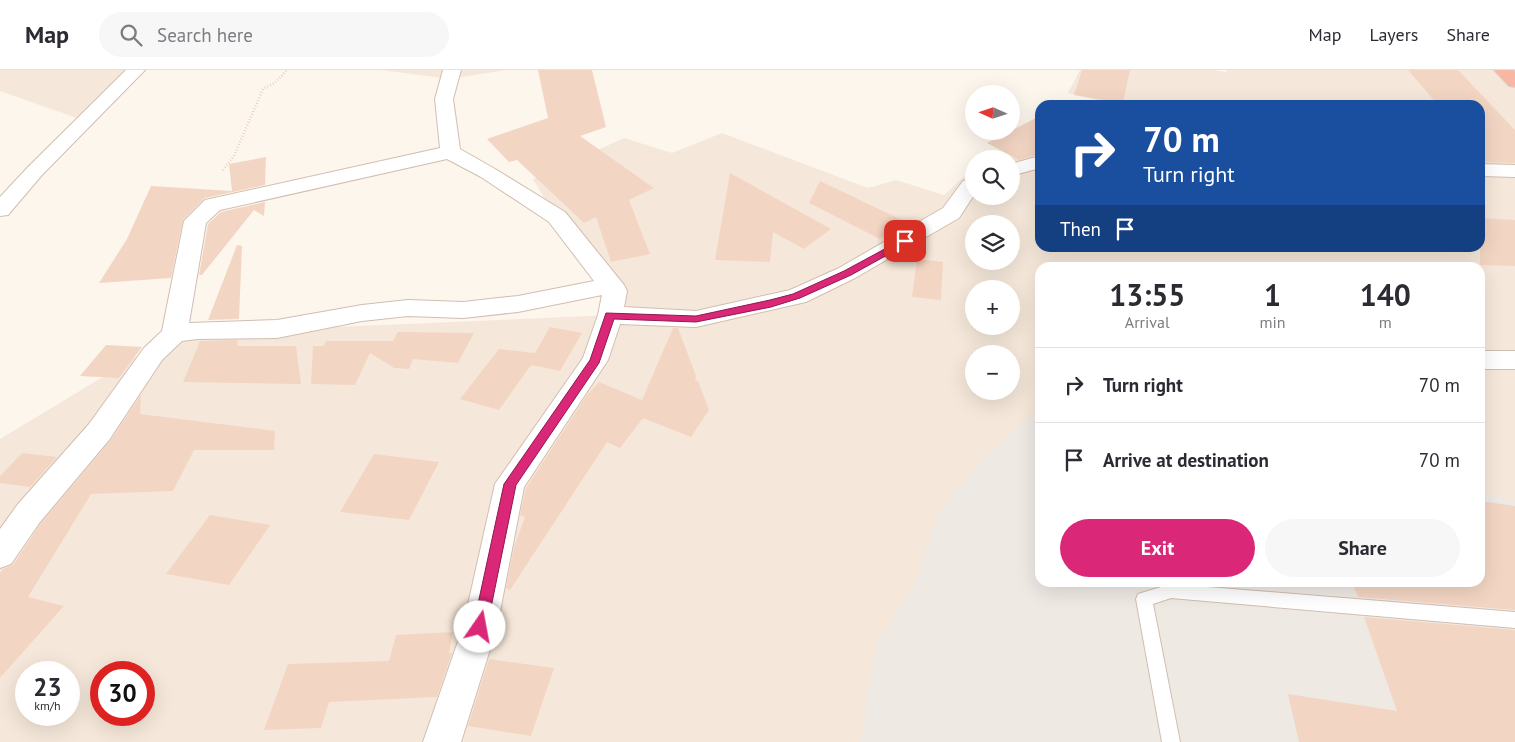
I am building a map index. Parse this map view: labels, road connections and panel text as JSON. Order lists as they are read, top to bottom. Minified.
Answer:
{"north":"left","page":{"header":"Map","search":"Search here","nav":["Map","Layers","Share"],"map_buttons":["+","−"],"turn":["70 m","Turn right"],"then":"Then","eta":["13:55","Arrival","1","min","140","m"],"list":[{"name":"Turn right","value":"70 m"},{"name":"Arrive at destination","value":"70 m"}],"buttons":["Exit","Share"],"speed":"23 km/h","limit":"30"}}
